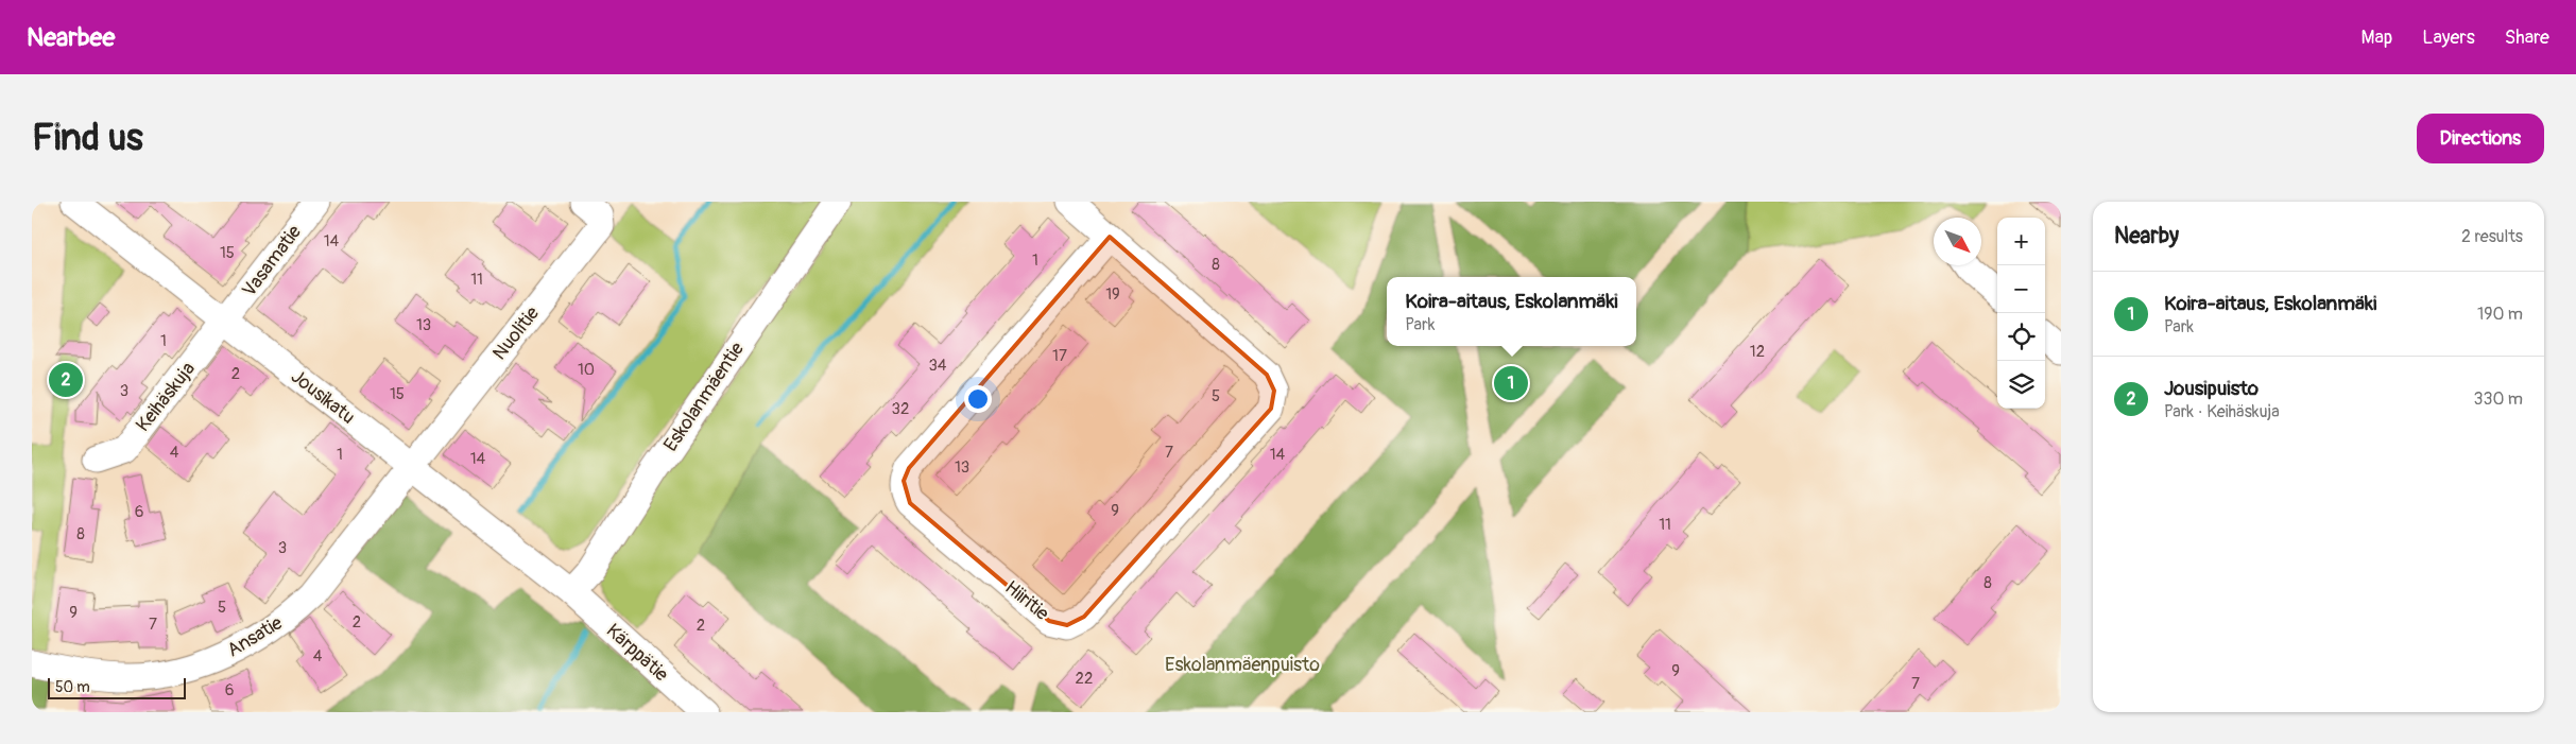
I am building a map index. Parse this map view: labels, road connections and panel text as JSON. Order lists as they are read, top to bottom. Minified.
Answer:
{"streets":{"street":["Vasamatie","Nuolitie","Keihäskuja","Jousikatu","Eskolanmäentie","Hiiritie","Ansatie","Kärppätie"]},"crossings":[["Vasamatie","Keihäskuja"],["Vasamatie","Jousikatu"],["Nuolitie","Jousikatu"],["Nuolitie","Ansatie"],["Keihäskuja","Jousikatu"],["Jousikatu","Eskolanmäentie"],["Jousikatu","Ansatie"],["Jousikatu","Kärppätie"],["Eskolanmäentie","Kärppätie"]],"parks":["Eskolanmäenpuisto"],"house_numbers":["14","15","1","8","11","19","13","1","12","17","34","10","2","3","15","5","32","4","7","1","14","14","13","9","6","11","8","3","8","5","9","2","7","2","4","9","22","7","6"],"scale_bar":"50 m","north":"bottom right","page":{"header":"Nearbee","nav":["Map","Layers","Share"],"buttons":"Directions","title":"Find us","heading":["Nearby","2 results"],"map_buttons":["+","−"],"list":[{"mark":"1","name":"Koira-aitaus, Eskolanmäki","note":"Park","value":"190 m"},{"mark":"2","name":"Jousipuisto","note":"Park · Keihäskuja","value":"330 m"}],"popup":["Koira-aitaus, Eskolanmäki","Park"],"pins":["2","1"],"scale":"50 m"}}
